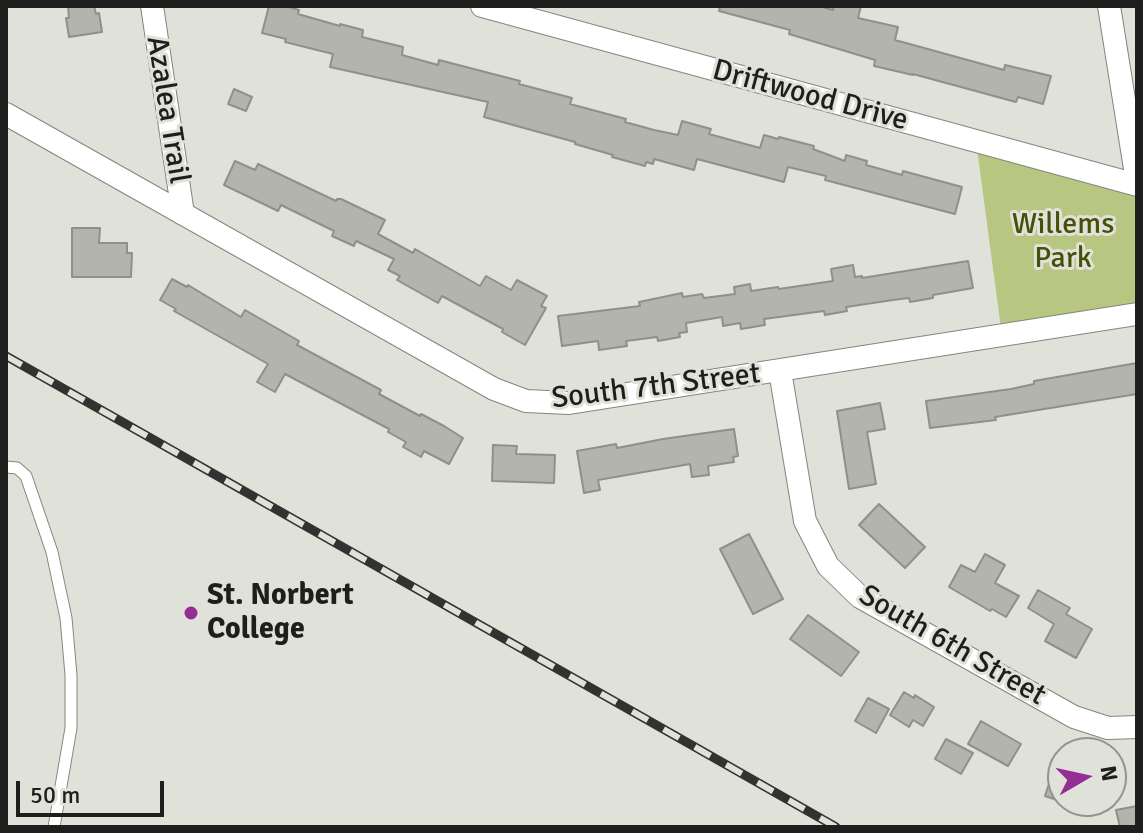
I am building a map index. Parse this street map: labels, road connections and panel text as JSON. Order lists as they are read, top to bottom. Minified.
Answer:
{"streets":{"street":["Driftwood Drive","Azalea Trail","South 7th Street","South 6th Street"]},"crossings":[["Azalea Trail","South 7th Street"],["South 7th Street","South 6th Street"]],"parks":["Willems Park"],"places":["St. Norbert College"],"scale_bar":"50 m","north":"right"}
